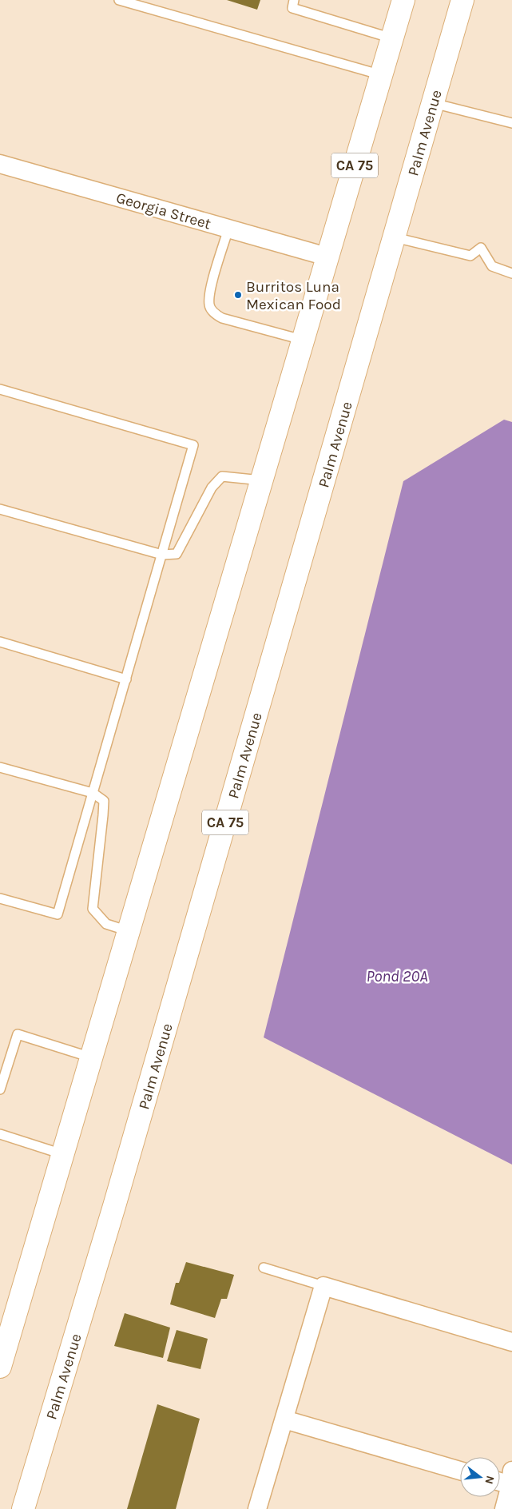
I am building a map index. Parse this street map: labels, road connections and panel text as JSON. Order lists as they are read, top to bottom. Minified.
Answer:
{"streets":{"highway":["Palm Avenue","CA 75"],"street":["Georgia Street"]},"crossings":[["CA 75","Georgia Street"]],"water":["Pond 20A"],"places":["Burritos Luna Mexican Food"],"north":"right"}
